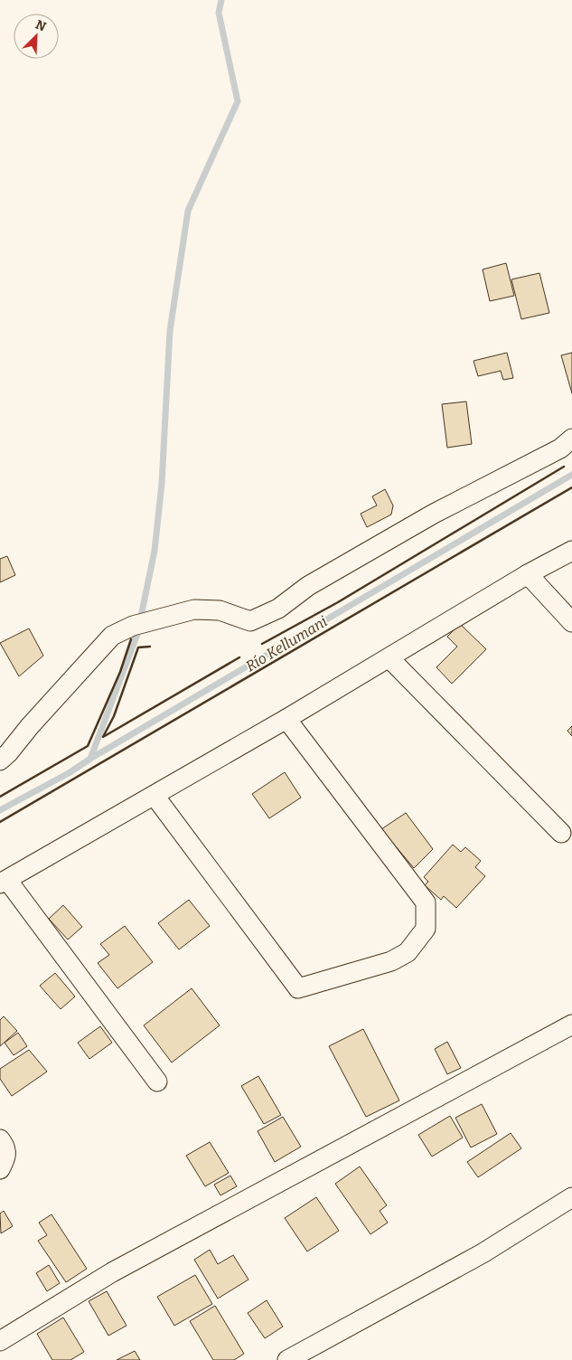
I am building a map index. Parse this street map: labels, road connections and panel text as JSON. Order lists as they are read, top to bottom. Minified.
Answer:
{"water":["Río Kellumani"],"north":"top right"}
